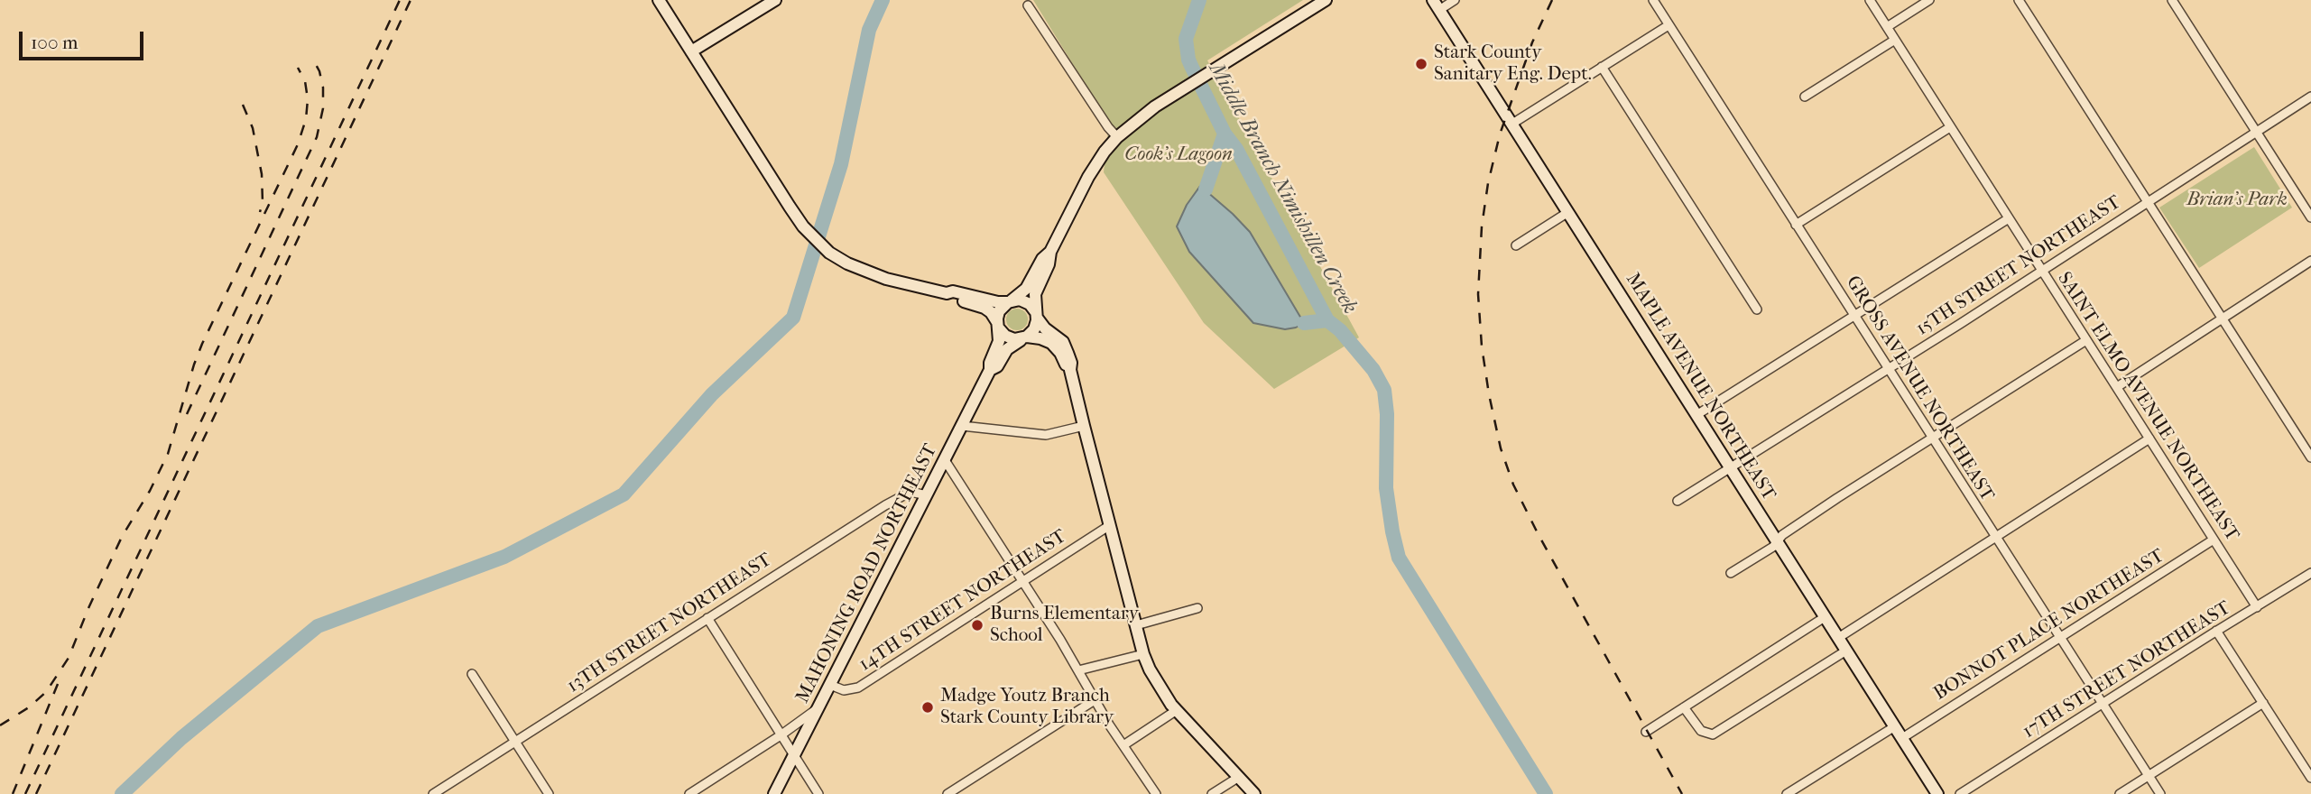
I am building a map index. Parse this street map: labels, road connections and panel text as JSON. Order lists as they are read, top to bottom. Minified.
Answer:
{"streets":{"street":["15TH STREET NORTHEAST","MAPLE AVENUE NORTHEAST","GROSS AVENUE NORTHEAST","SAINT ELMO AVENUE NORTHEAST","MAHONING ROAD NORTHEAST","14TH STREET NORTHEAST","13TH STREET NORTHEAST","BONNOT PLACE NORTHEAST","17TH STREET NORTHEAST"]},"crossings":[["15TH STREET NORTHEAST","MAPLE AVENUE NORTHEAST"],["15TH STREET NORTHEAST","GROSS AVENUE NORTHEAST"],["15TH STREET NORTHEAST","SAINT ELMO AVENUE NORTHEAST"],["MAPLE AVENUE NORTHEAST","BONNOT PLACE NORTHEAST"],["GROSS AVENUE NORTHEAST","BONNOT PLACE NORTHEAST"],["GROSS AVENUE NORTHEAST","17TH STREET NORTHEAST"],["SAINT ELMO AVENUE NORTHEAST","BONNOT PLACE NORTHEAST"],["SAINT ELMO AVENUE NORTHEAST","17TH STREET NORTHEAST"],["MAHONING ROAD NORTHEAST","14TH STREET NORTHEAST"],["MAHONING ROAD NORTHEAST","13TH STREET NORTHEAST"]],"water":["Middle Branch Nimishillen Creek"],"parks":["Cook's Lagoon","Brian's Park"],"places":["Stark County Sanitary Eng. Dept.","Burns Elementary School","Madge Youtz Branch Stark County Library"],"scale_bar":"100 m"}
